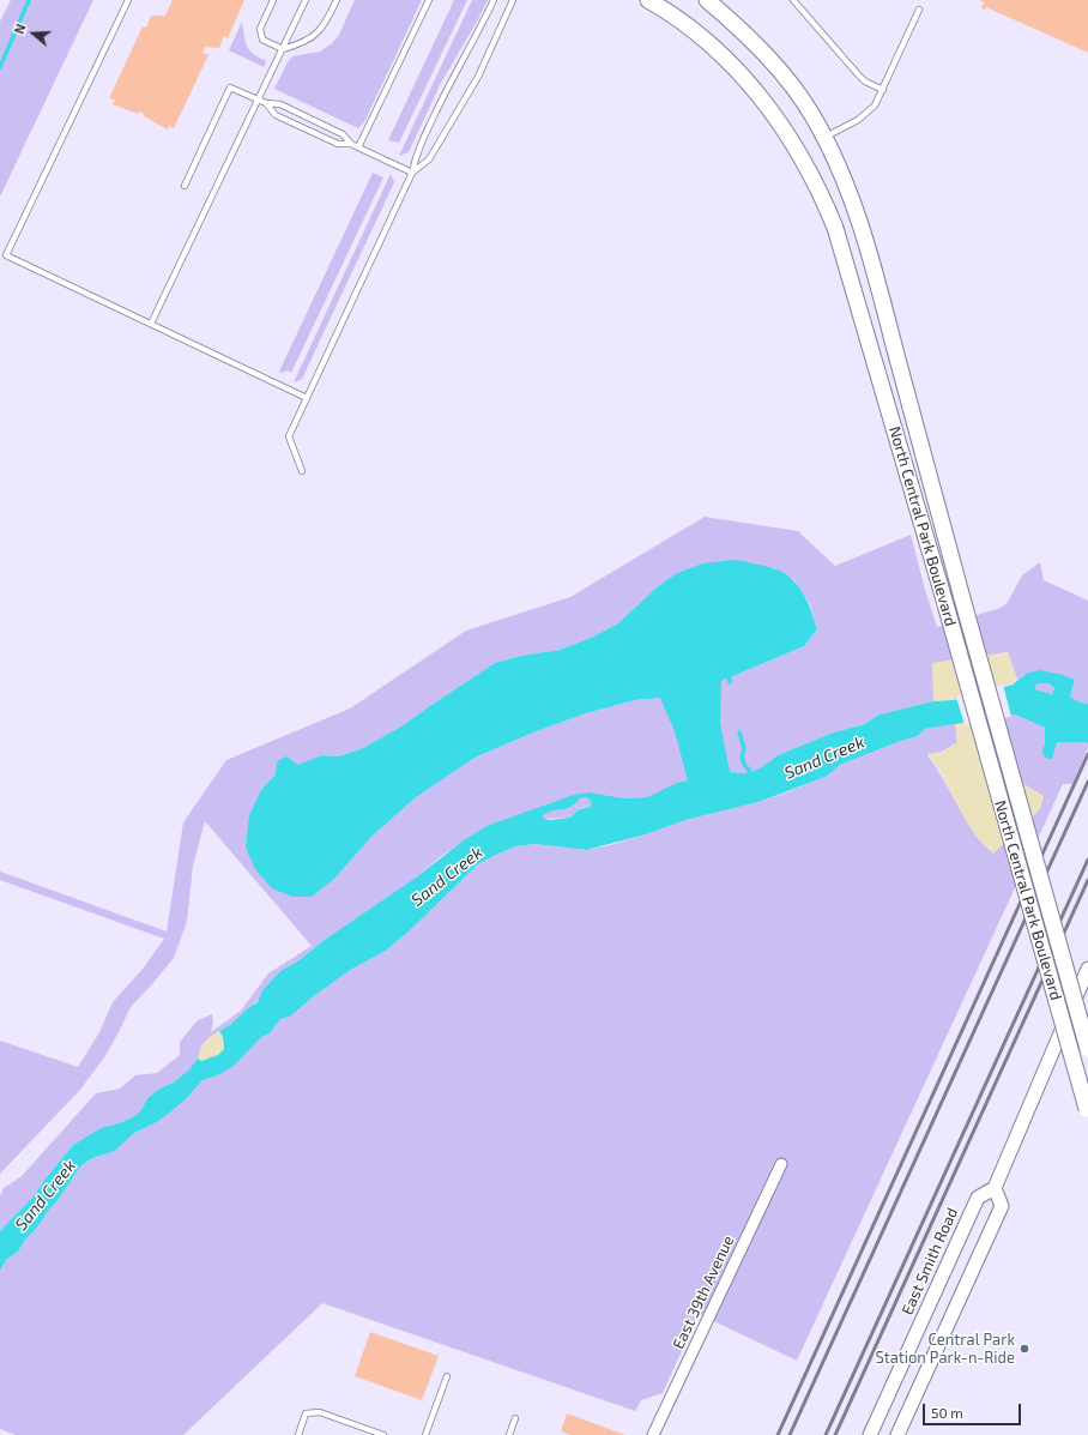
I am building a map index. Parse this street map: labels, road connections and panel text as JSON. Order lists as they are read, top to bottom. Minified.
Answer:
{"streets":{"main road":["North Central Park Boulevard"],"street":["East Smith Road","East 39th Avenue"]},"water":["Sand Creek"],"places":["Central Park Station Park-n-Ride"],"scale_bar":"50 m","north":"left"}
